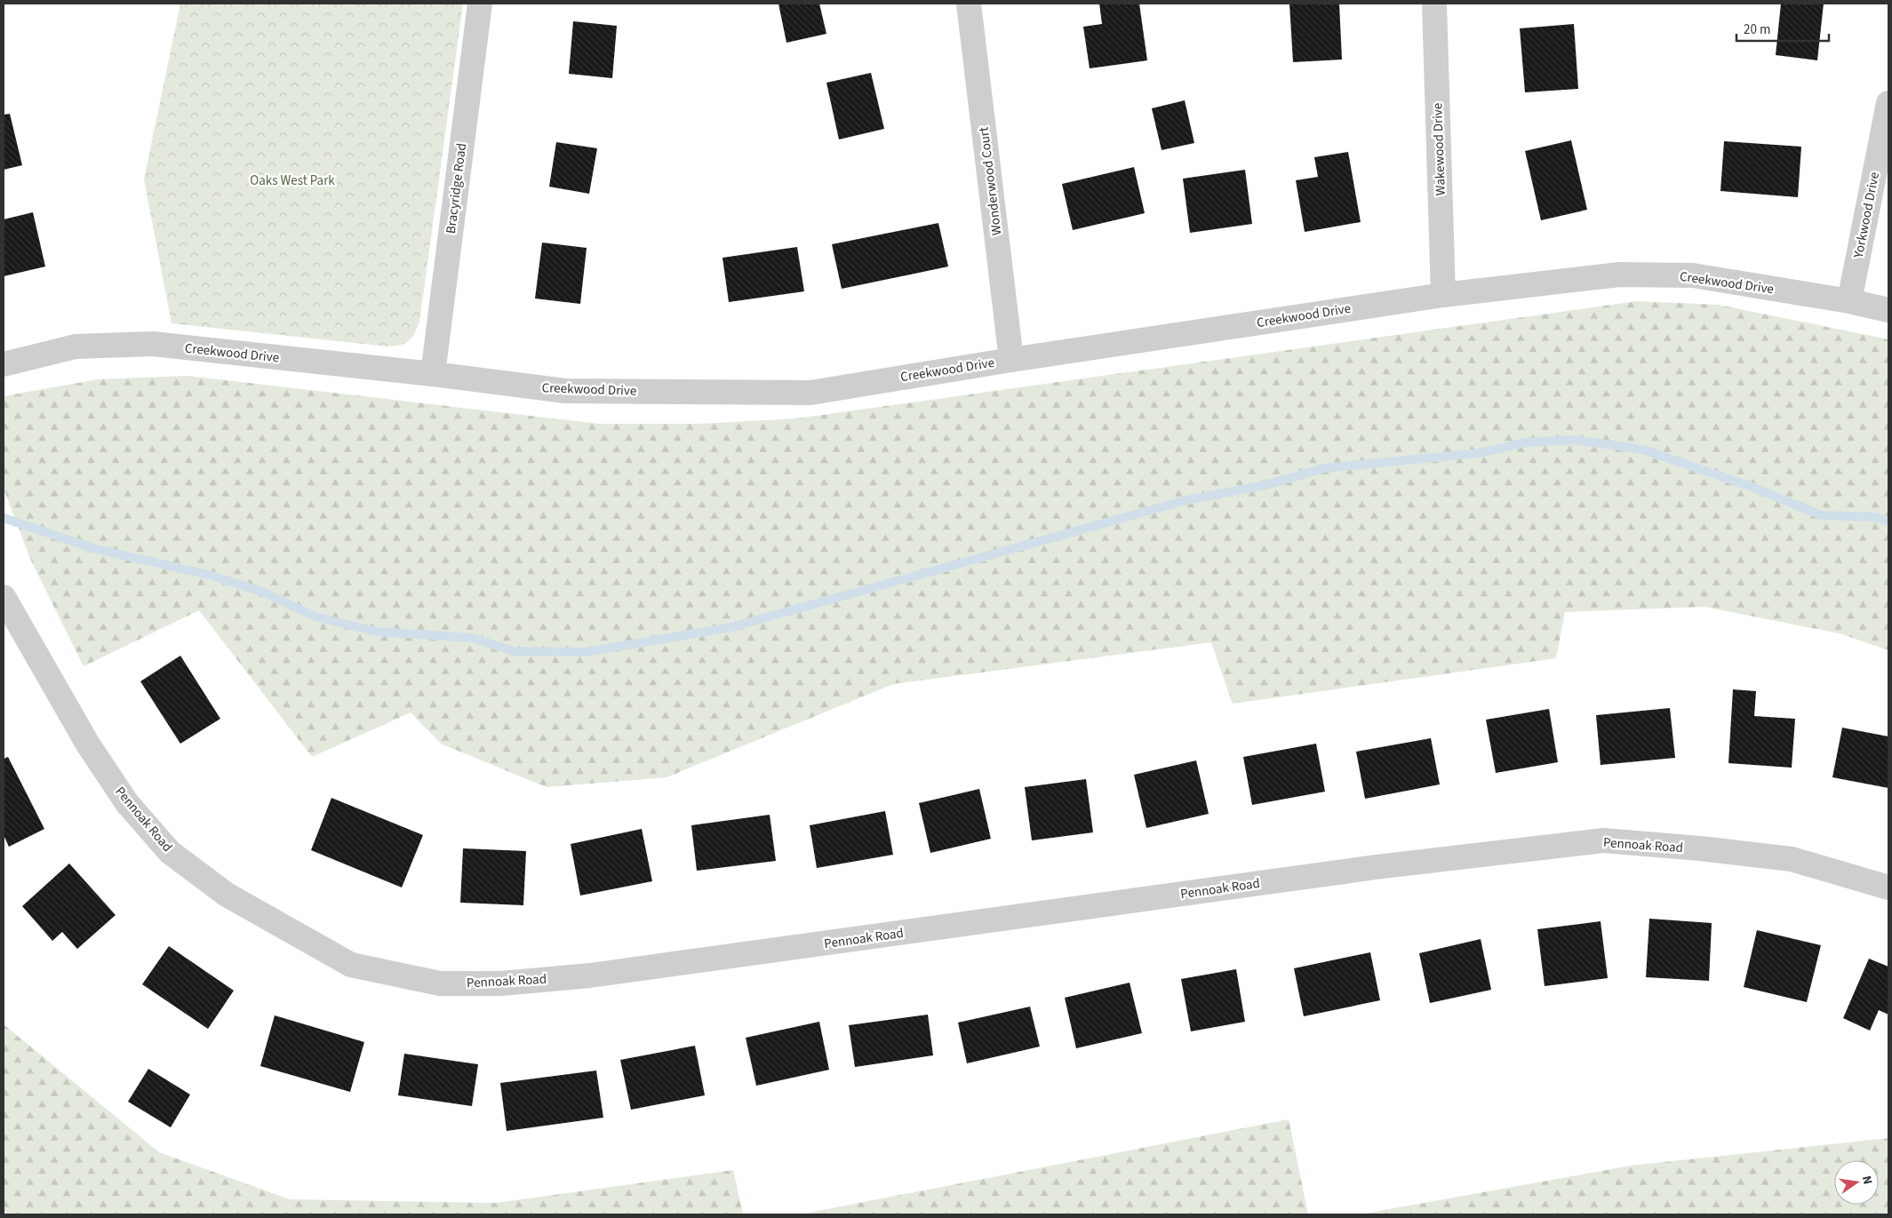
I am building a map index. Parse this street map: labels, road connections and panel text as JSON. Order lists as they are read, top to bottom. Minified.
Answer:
{"streets":{"street":["Wakewood Drive","Wonderwood Court","Bracyridge Road","Yorkwood Drive","Creekwood Drive","Pennoak Road"]},"crossings":[["Wakewood Drive","Creekwood Drive"],["Wonderwood Court","Creekwood Drive"],["Bracyridge Road","Creekwood Drive"],["Yorkwood Drive","Creekwood Drive"]],"parks":["Oaks West Park"],"scale_bar":"20 m","north":"right"}
